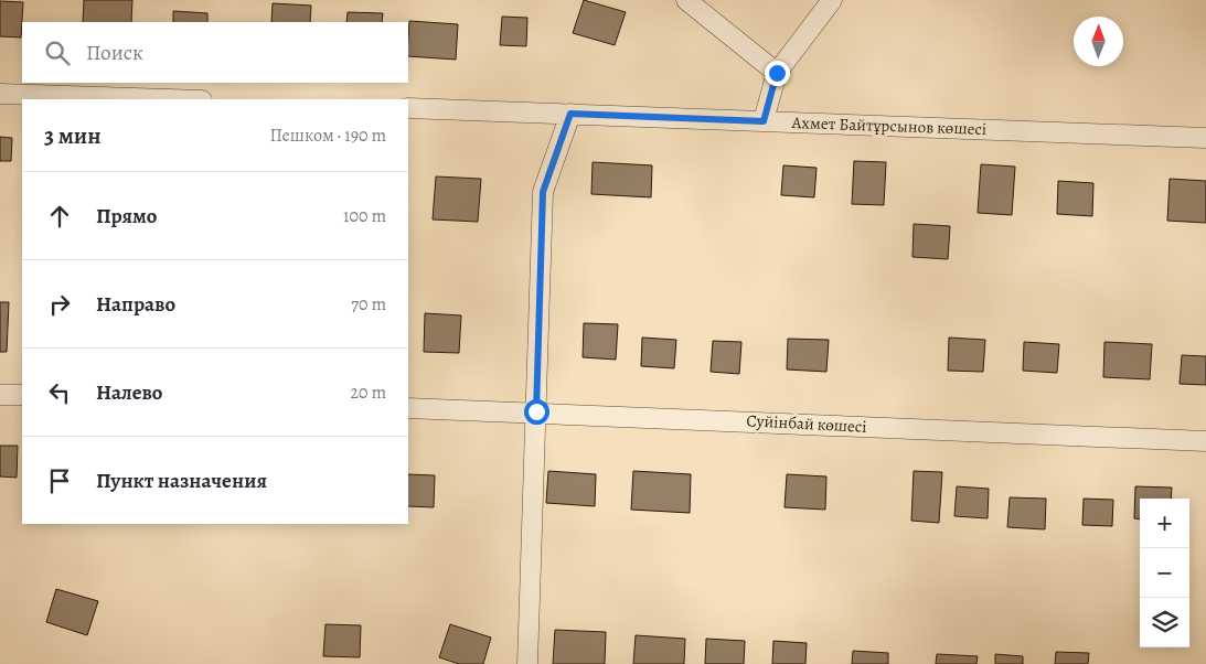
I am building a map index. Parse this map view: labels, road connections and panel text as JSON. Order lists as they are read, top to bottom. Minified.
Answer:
{"streets":{"street":["Ахмет Байтұрсынов көшесі","Суйінбай көшесі"]},"north":"top","page":{"search":"Поиск","heading":["3 мин","Пешком · 190 m"],"list":[["Прямо","100 m"],["Направо","70 m"],["Налево","20 m"],"Пункт назначения"],"map_buttons":["+","−"]}}
